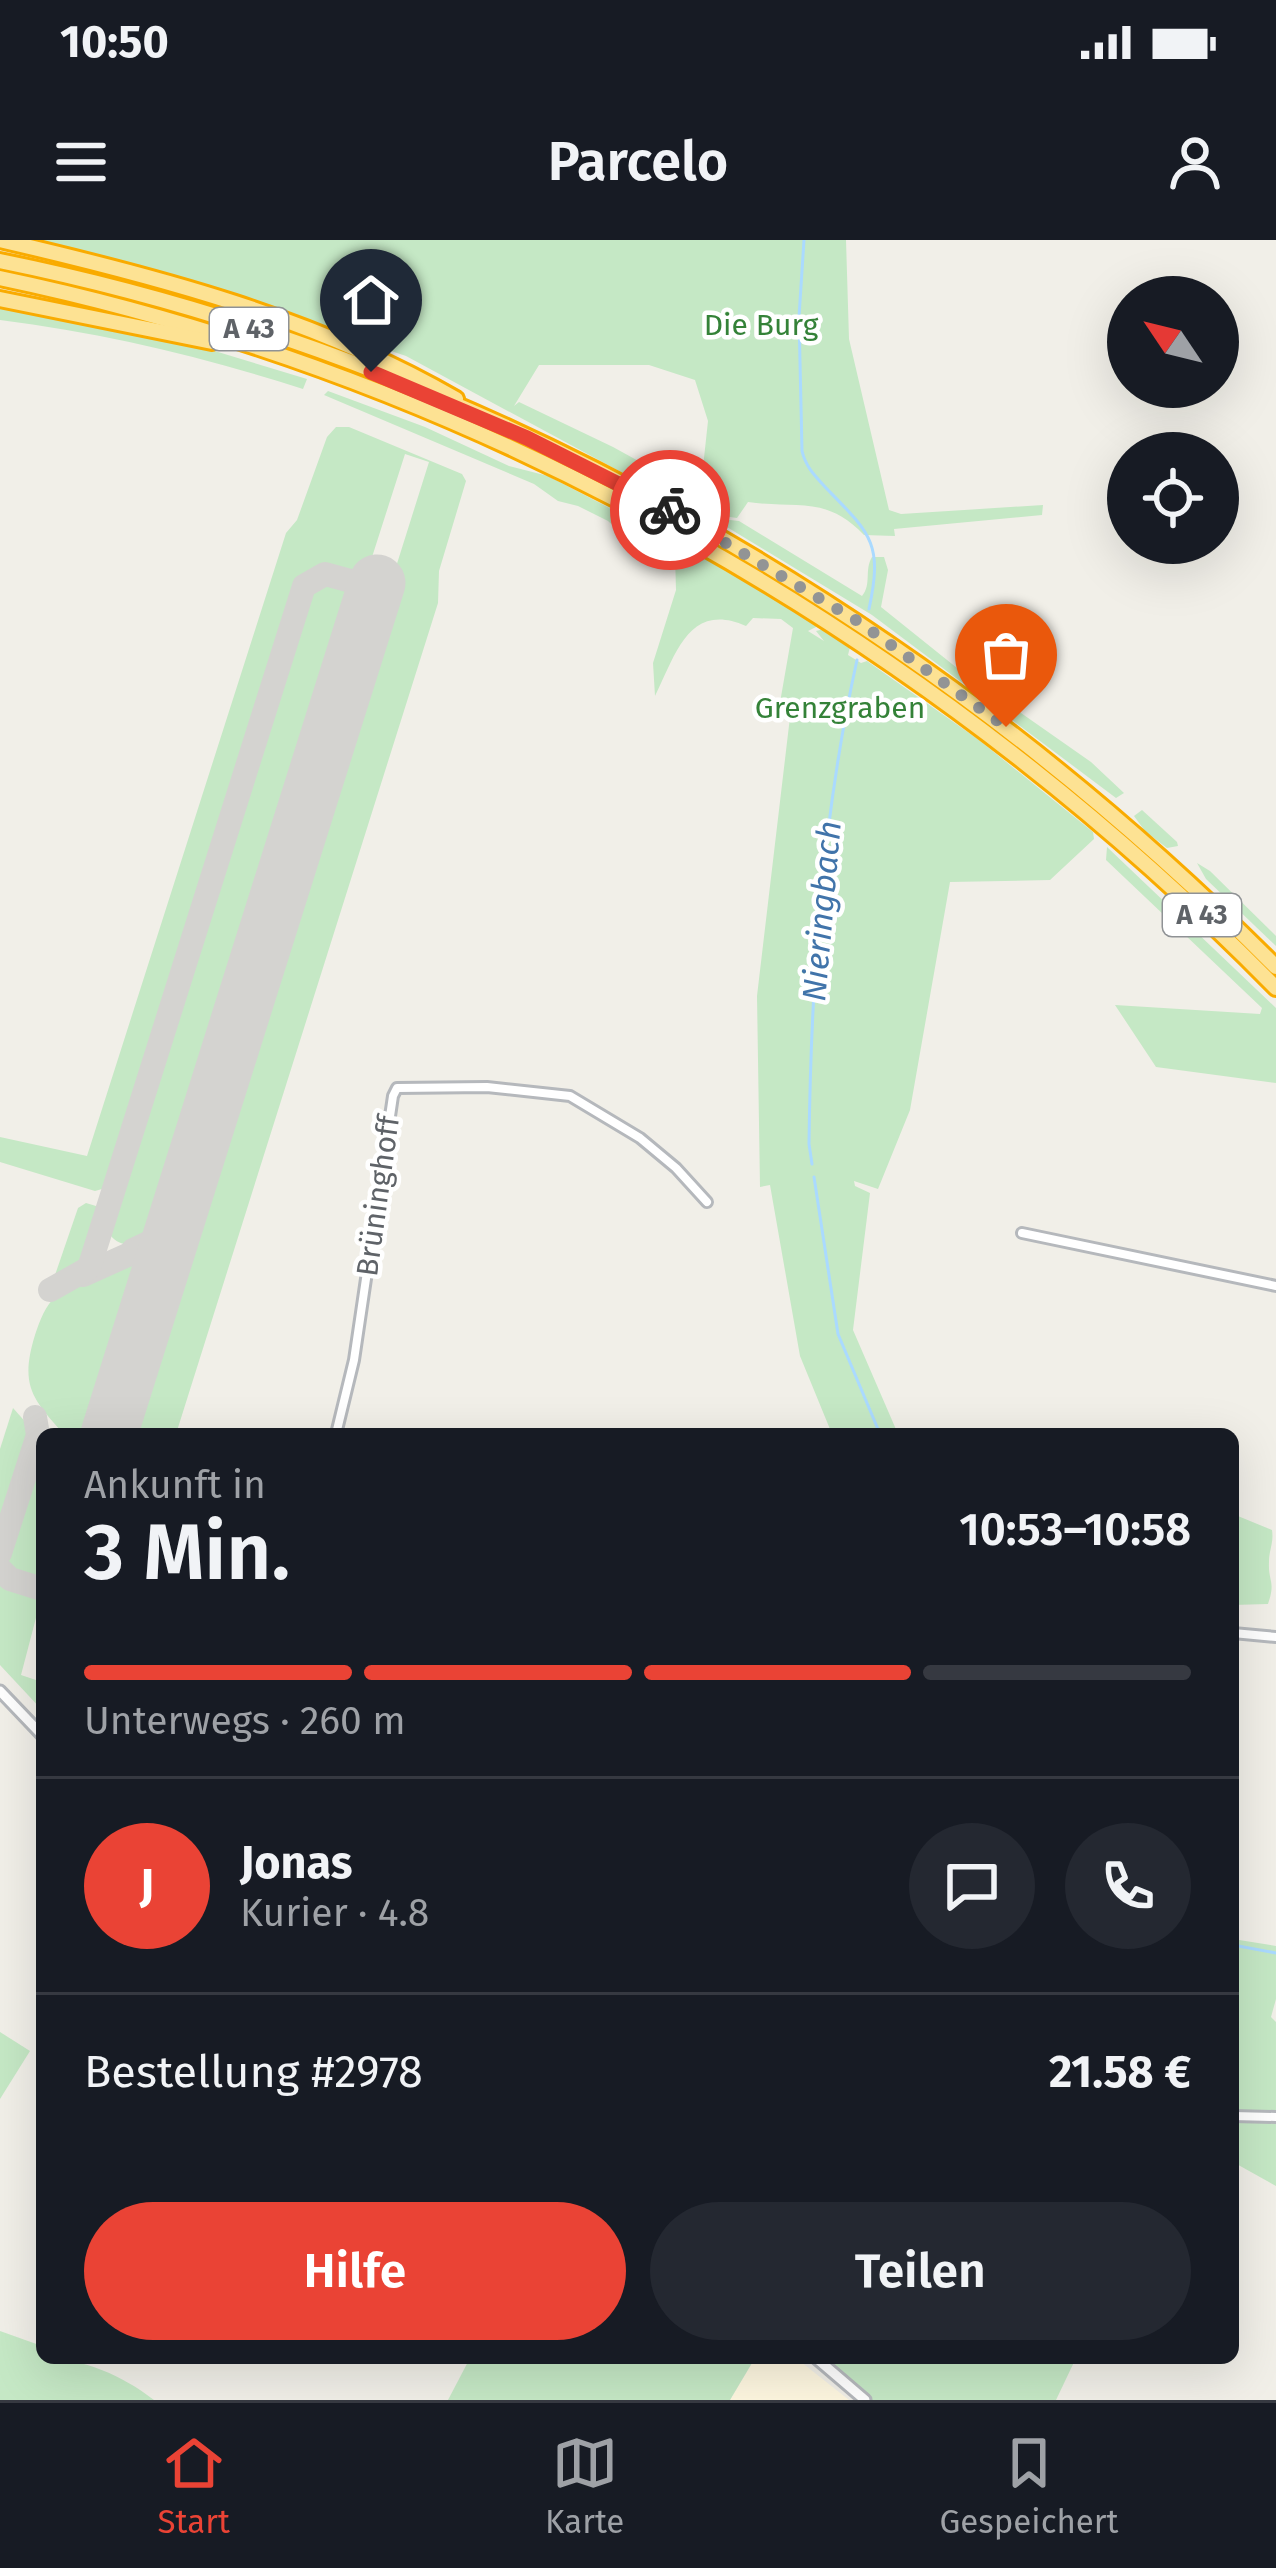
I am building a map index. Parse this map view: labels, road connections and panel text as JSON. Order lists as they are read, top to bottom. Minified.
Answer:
{"streets":{"highway":["A 43"],"street":["Brüninghoff"]},"water":["Nieringbach"],"parks":["Die Burg","Grenzgraben"],"north":"top left","page":{"status":"10:50","header":"Parcelo","heading":["3 Min.","Ankunft in","10:53–10:58"],"panel":["Jonas","Kurier · 4.8","Bestellung #2978","21.58 €"],"bar":"Unterwegs · 260 m","round":"J","buttons":["Hilfe","Teilen"],"tabs":["Start","Karte","Gespeichert"]}}
